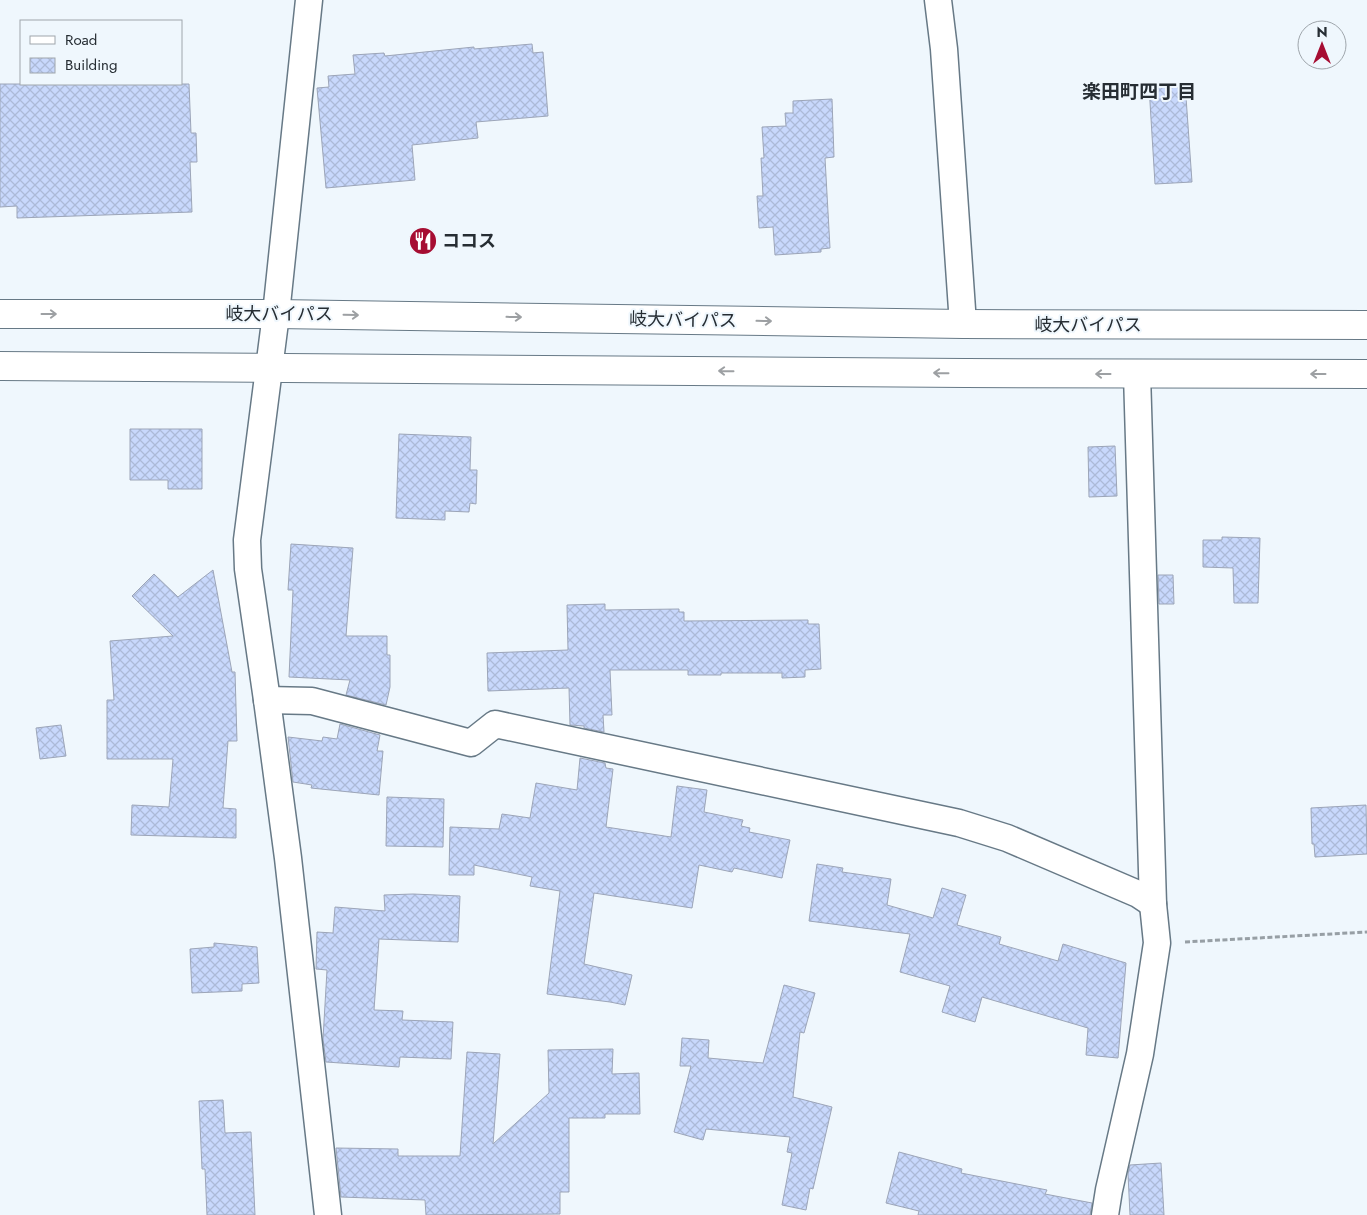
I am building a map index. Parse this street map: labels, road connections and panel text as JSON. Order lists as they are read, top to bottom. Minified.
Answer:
{"streets":{"highway":["岐大バイパス"]},"districts":["楽田町四丁目"],"places":{"restaurant":["ココス"]},"legend":["Road","Building"],"north":"top"}
